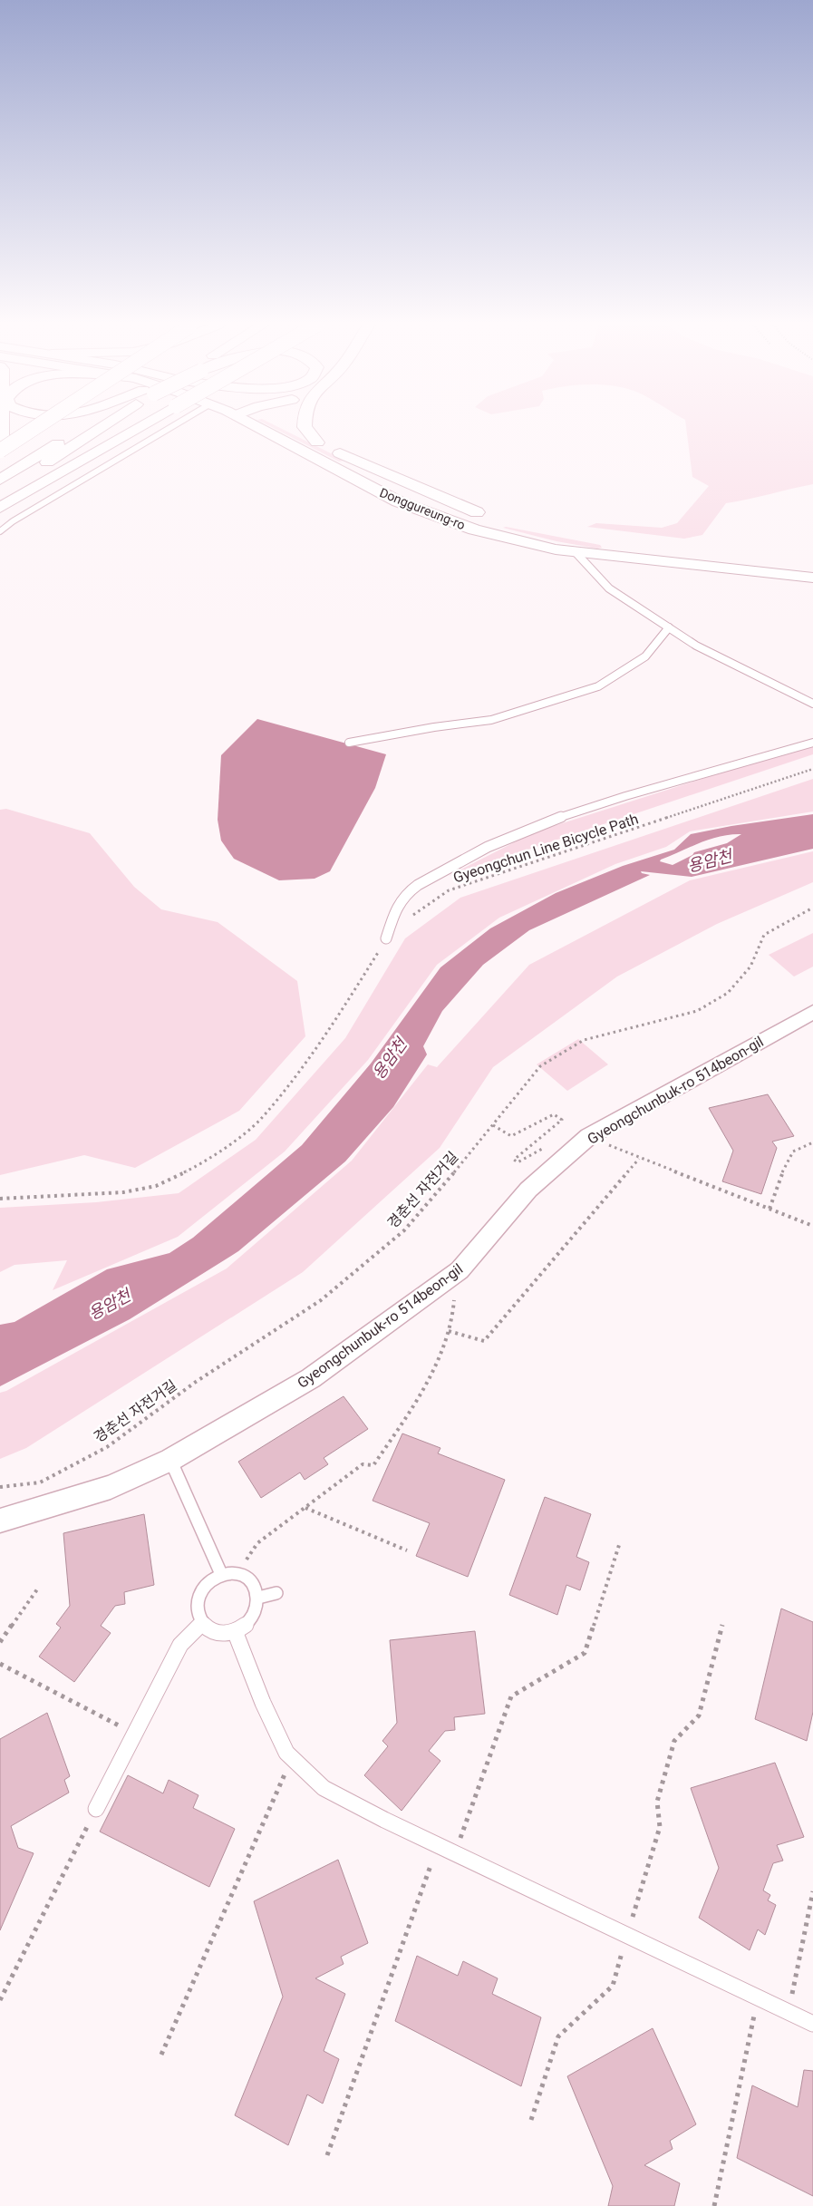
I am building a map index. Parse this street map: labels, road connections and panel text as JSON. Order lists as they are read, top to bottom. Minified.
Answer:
{"streets":{"main road":["Donggureung-ro"],"street":["Gyeongchunbuk-ro 514beon-gil"],"path":["Gyeongchun Line Bicycle Path","경춘선 자전거길"]},"water":["용암천"]}
